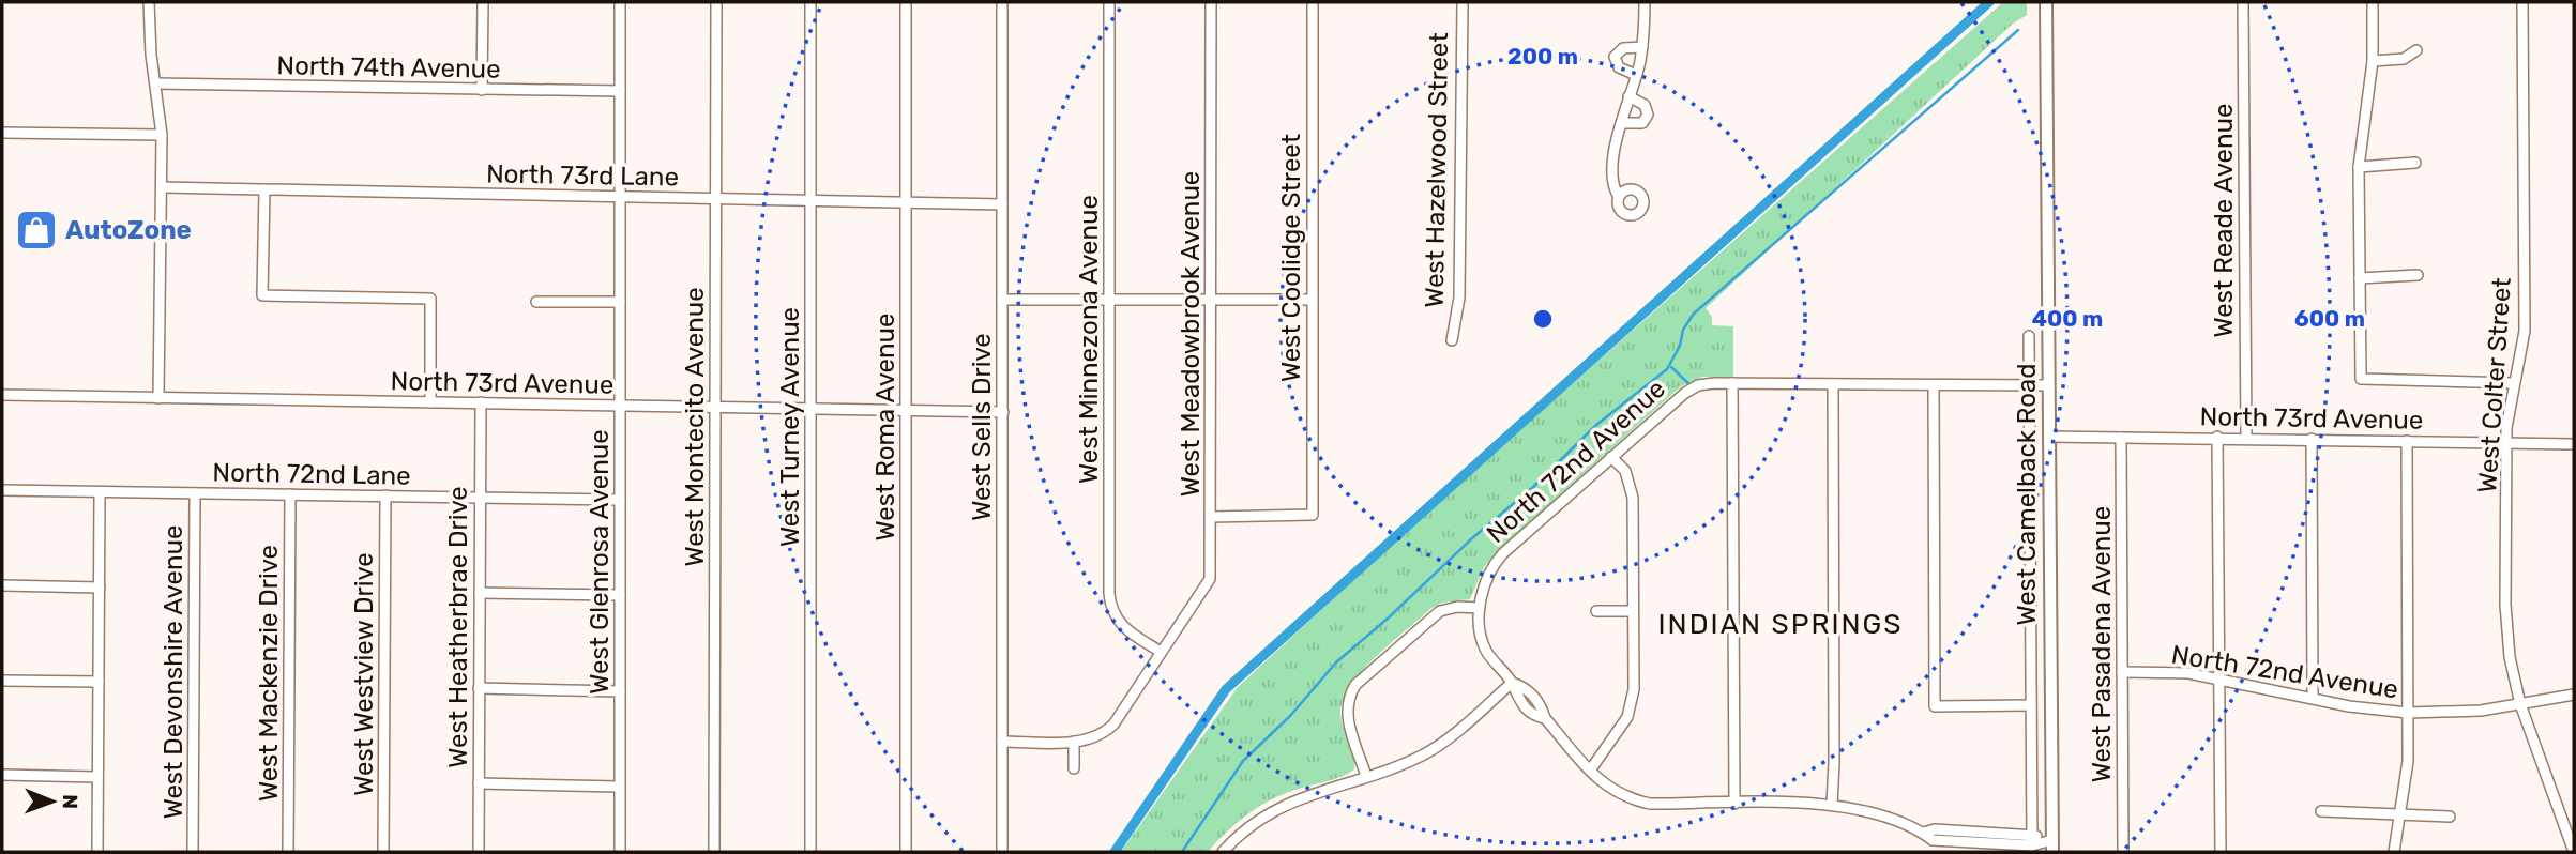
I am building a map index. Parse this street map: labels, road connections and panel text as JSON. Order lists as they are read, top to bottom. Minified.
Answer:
{"streets":{"main road":["West Camelback Road"],"street":["North 74th Avenue","West Hazelwood Street","North 73rd Lane","West Reade Avenue","West Coolidge Street","West Meadowbrook Avenue","West Minnezona Avenue","North 73rd Avenue","West Colter Street","West Montecito Avenue","West Turney Avenue","West Roma Avenue","West Sells Drive","North 72nd Avenue","North 72nd Lane","West Glenrosa Avenue","West Heatherbrae Drive","West Pasadena Avenue","West Devonshire Avenue","West Mackenzie Drive","West Westview Drive"]},"crossings":[["North 74th Avenue","West Glenrosa Avenue"],["North 73rd Lane","West Montecito Avenue"],["North 73rd Lane","West Turney Avenue"],["North 73rd Lane","West Roma Avenue"],["North 73rd Lane","West Sells Drive"],["North 73rd Lane","West Glenrosa Avenue"],["West Reade Avenue","North 73rd Avenue"],["West Coolidge Street","West Meadowbrook Avenue"],["West Meadowbrook Avenue","West Minnezona Avenue"],["North 73rd Avenue","West Colter Street"],["North 73rd Avenue","West Montecito Avenue"],["North 73rd Avenue","West Turney Avenue"],["North 73rd Avenue","West Roma Avenue"],["North 73rd Avenue","West Sells Drive"],["North 73rd Avenue","West Camelback Road"],["North 73rd Avenue","West Glenrosa Avenue"],["North 73rd Avenue","West Heatherbrae Drive"],["North 73rd Avenue","West Pasadena Avenue"],["West Colter Street","North 72nd Avenue"],["North 72nd Avenue","West Pasadena Avenue"],["North 72nd Lane","West Glenrosa Avenue"],["North 72nd Lane","West Heatherbrae Drive"],["North 72nd Lane","West Devonshire Avenue"],["North 72nd Lane","West Mackenzie Drive"],["North 72nd Lane","West Westview Drive"]],"districts":["INDIAN SPRINGS"],"places":{"shop":["AutoZone"]},"north":"right","rings":["200 m","400 m","600 m"]}
